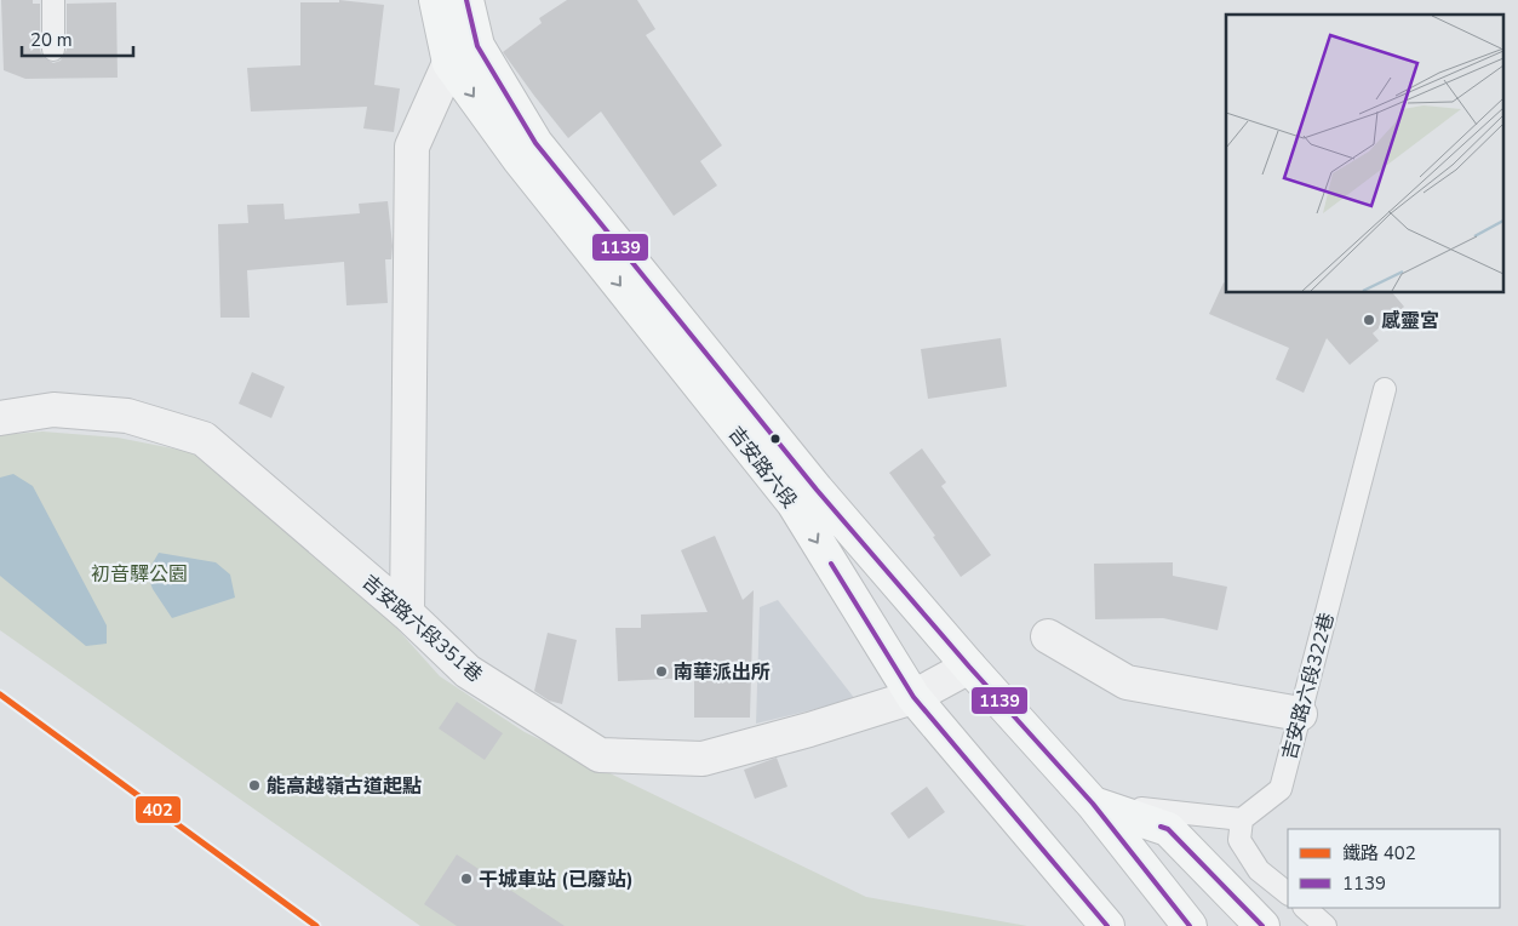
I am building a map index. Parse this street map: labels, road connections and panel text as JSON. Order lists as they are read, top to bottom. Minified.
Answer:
{"streets":{"main road":["吉安路六段"],"street":["吉安路六段351巷"],"lane":["吉安路六段322巷"]},"crossings":[["吉安路六段","吉安路六段351巷"]],"parks":["初音驛公園"],"places":["感靈宮","南華派出所","能高越嶺古道起點","干城車站 (已廢站)"],"lines":["transit line 1139","rail line 402"],"legend":["鐵路 402","1139"],"scale_bar":"20 m"}
